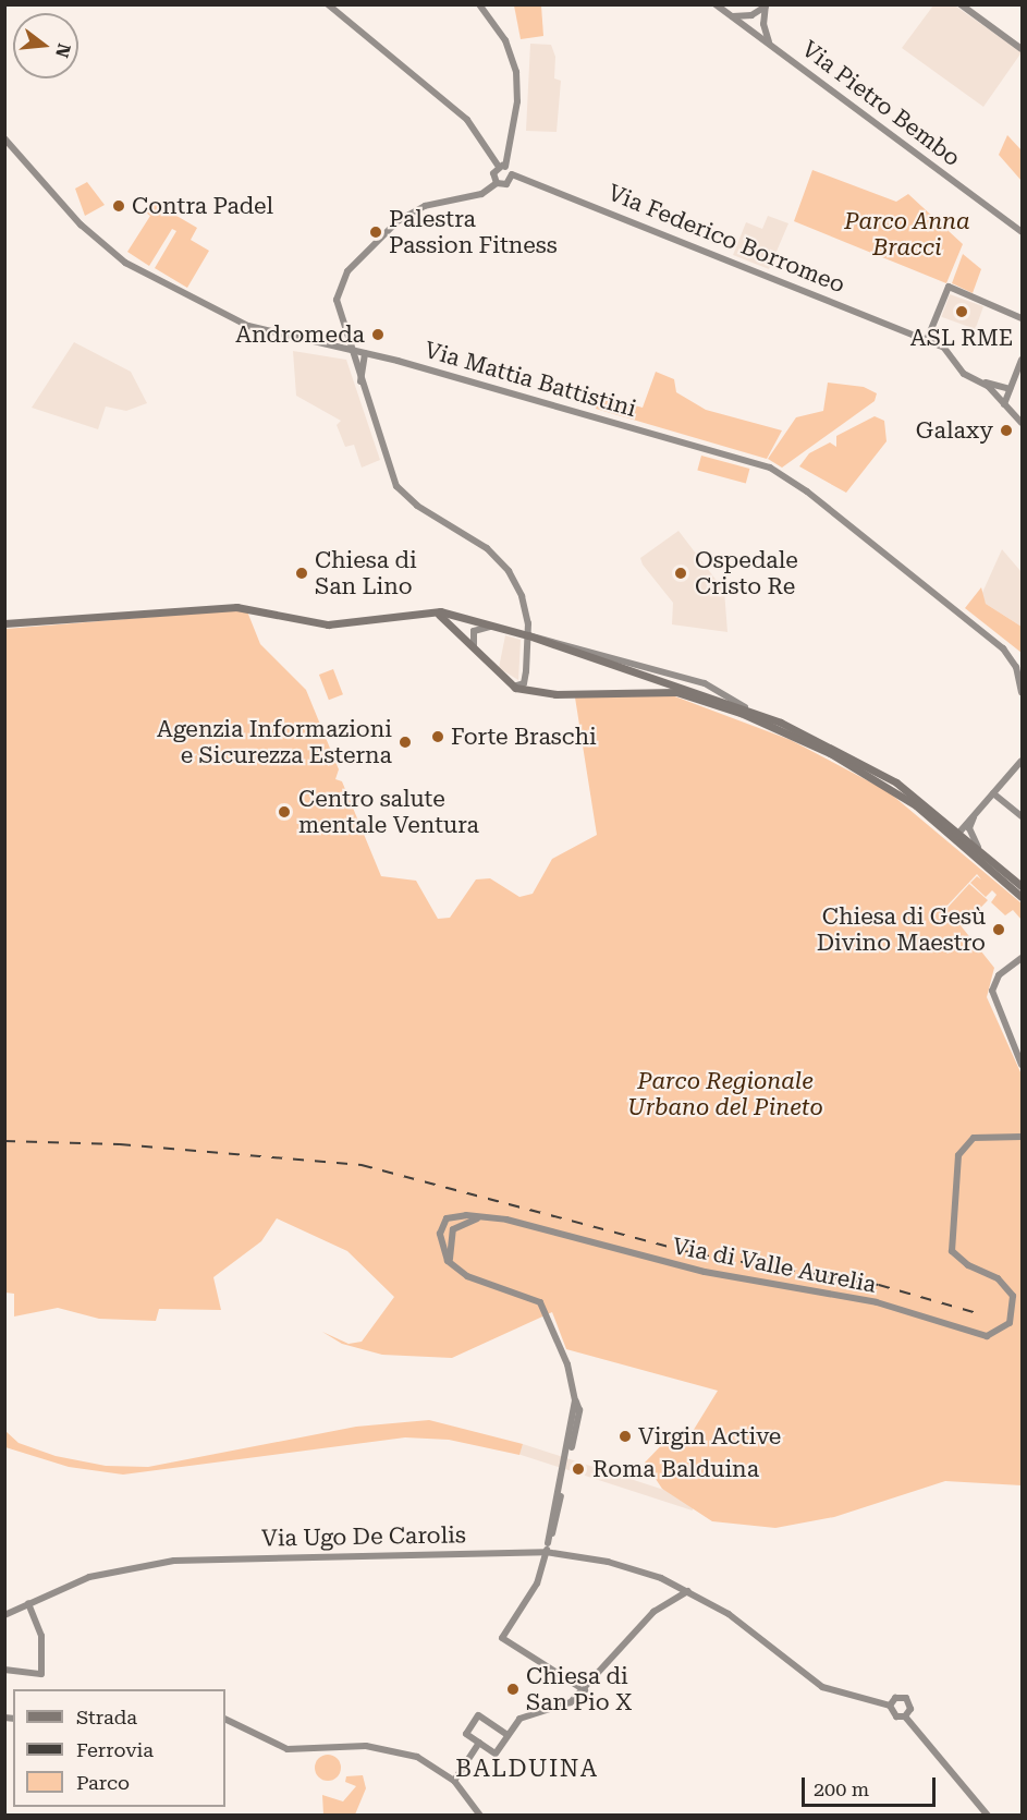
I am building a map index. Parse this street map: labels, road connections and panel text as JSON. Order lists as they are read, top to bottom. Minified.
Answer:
{"streets":{"street":["Via Pietro Bembo","Via Federico Borromeo","Via Mattia Battistini","Via di Valle Aurelia","Via Ugo De Carolis"]},"districts":["BALDUINA"],"parks":["Parco Anna Bracci","Parco Regionale Urbano del Pineto"],"places":["Contra Padel","Palestra Passion Fitness","ASL RME","Andromeda","Galaxy","Chiesa di San Lino","Ospedale Cristo Re","Forte Braschi","Agenzia Informazioni e Sicurezza Esterna","Centro salute mentale Ventura","Chiesa di Gesù Divino Maestro","Virgin Active","Roma Balduina","Chiesa di San Pio X"],"legend":["Strada","Ferrovia","Parco"],"scale_bar":"200 m","north":"right"}
